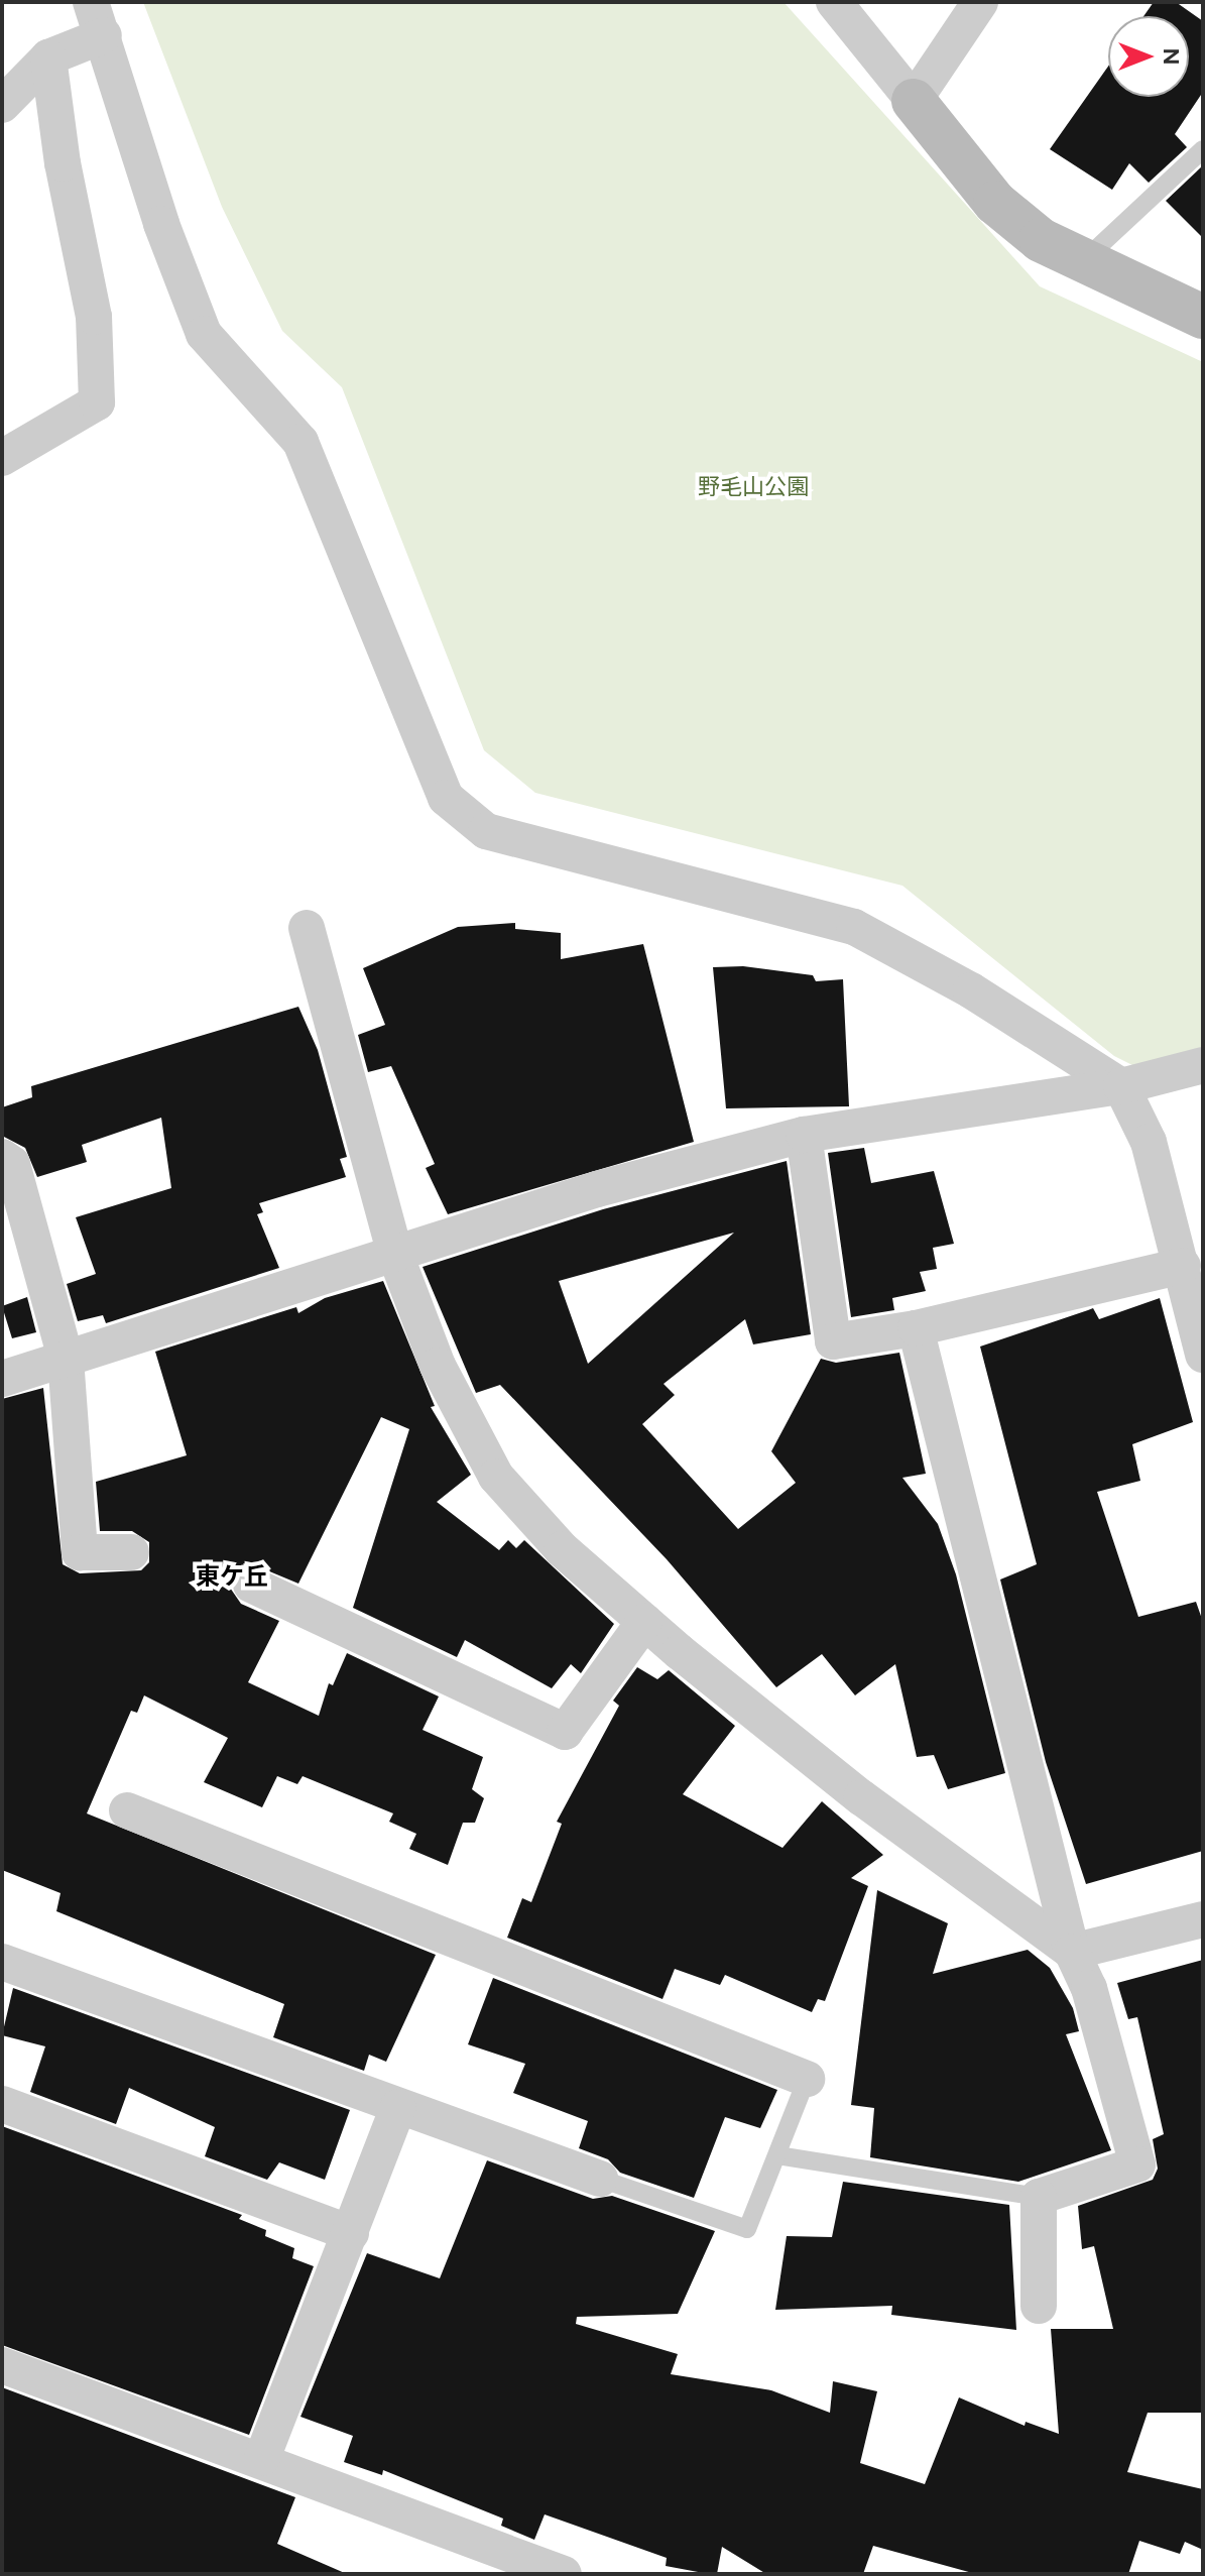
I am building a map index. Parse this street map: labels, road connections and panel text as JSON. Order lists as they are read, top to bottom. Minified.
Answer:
{"districts":["東ケ丘"],"parks":["野毛山公園"],"north":"right"}
